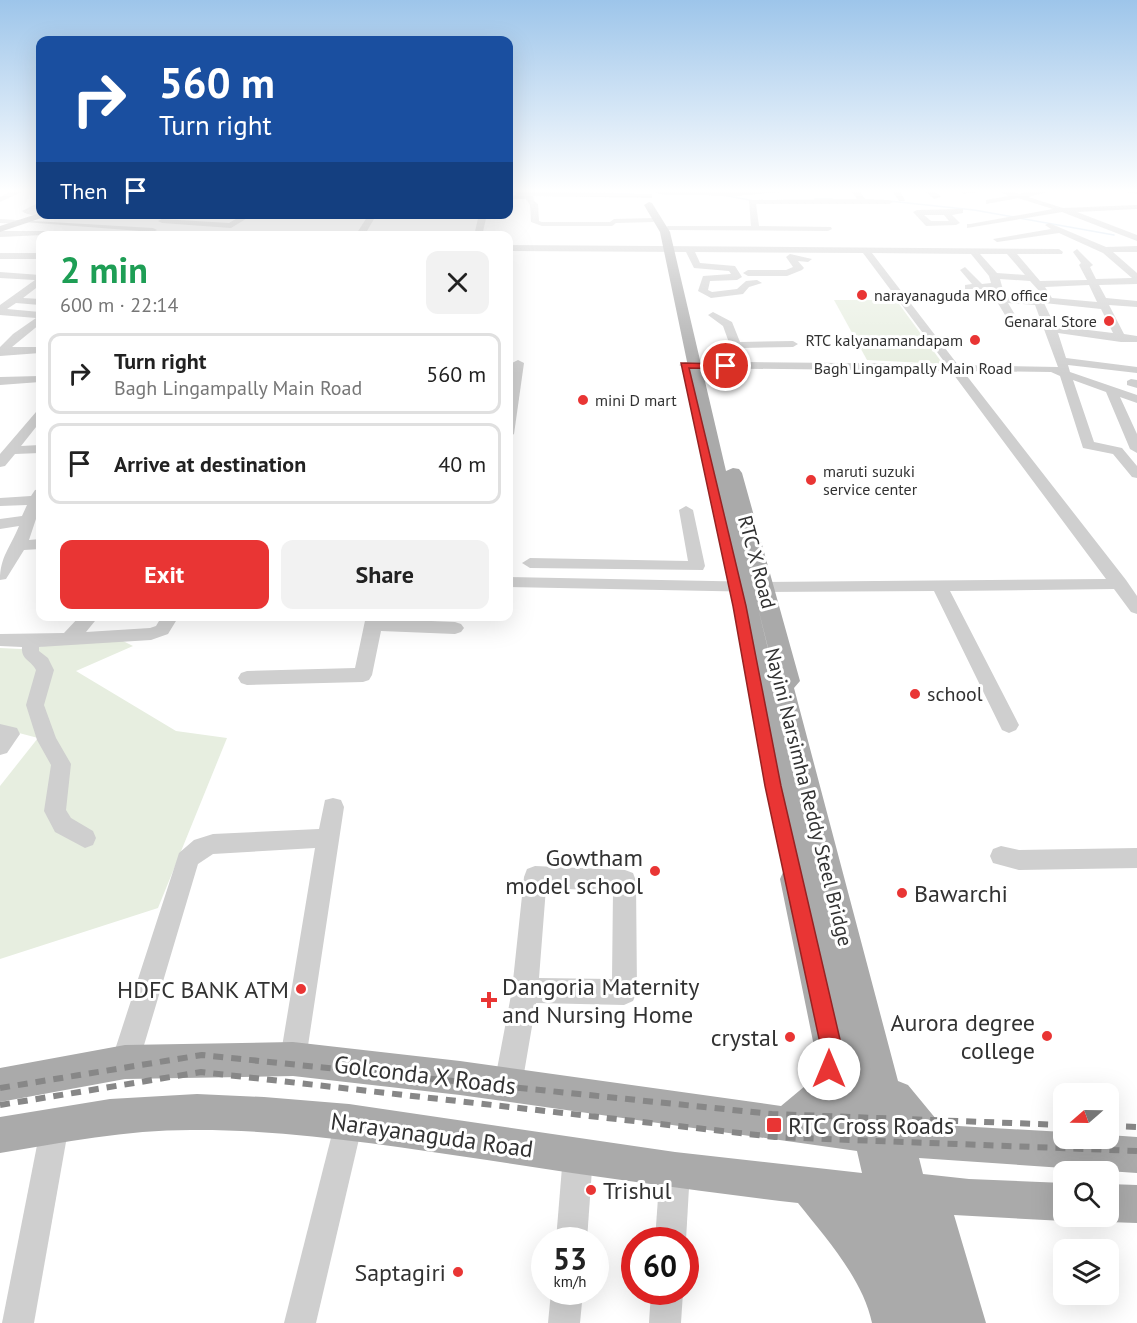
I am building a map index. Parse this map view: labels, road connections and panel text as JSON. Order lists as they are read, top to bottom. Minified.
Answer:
{"streets":{"main road":["RTC X Road","Nayini Narsimha Reddy Steel Bridge","Golconda X Roads","Narayanaguda Road"],"street":["Bagh Lingampally Main Road"]},"crossings":[["Bagh Lingampally Main Road","RTC X Road"],["RTC X Road","Nayini Narsimha Reddy Steel Bridge"],["RTC X Road","Golconda X Roads"]],"places":{"other":["narayanaguda MRO office","Genaral Store","RTC kalyanamandapam","mini D mart","maruti suzuki service center","school","Gowtham model school","Bawarchi","HDFC BANK ATM","Aurora degree college","crystal","Trishul","Saptagiri"],"health":["Dangoria Maternity and Nursing Home"],"transit":["RTC Cross Roads"]},"north":"left","page":{"turn":["560 m","Turn right"],"then":"Then","heading":["2 min","600 m · 22:14"],"list":[{"name":"Turn right","note":"Bagh Lingampally Main Road","value":"560 m"},{"name":"Arrive at destination","value":"40 m"}],"buttons":["Exit","Share"],"speed":"53 km/h","limit":"60"}}
